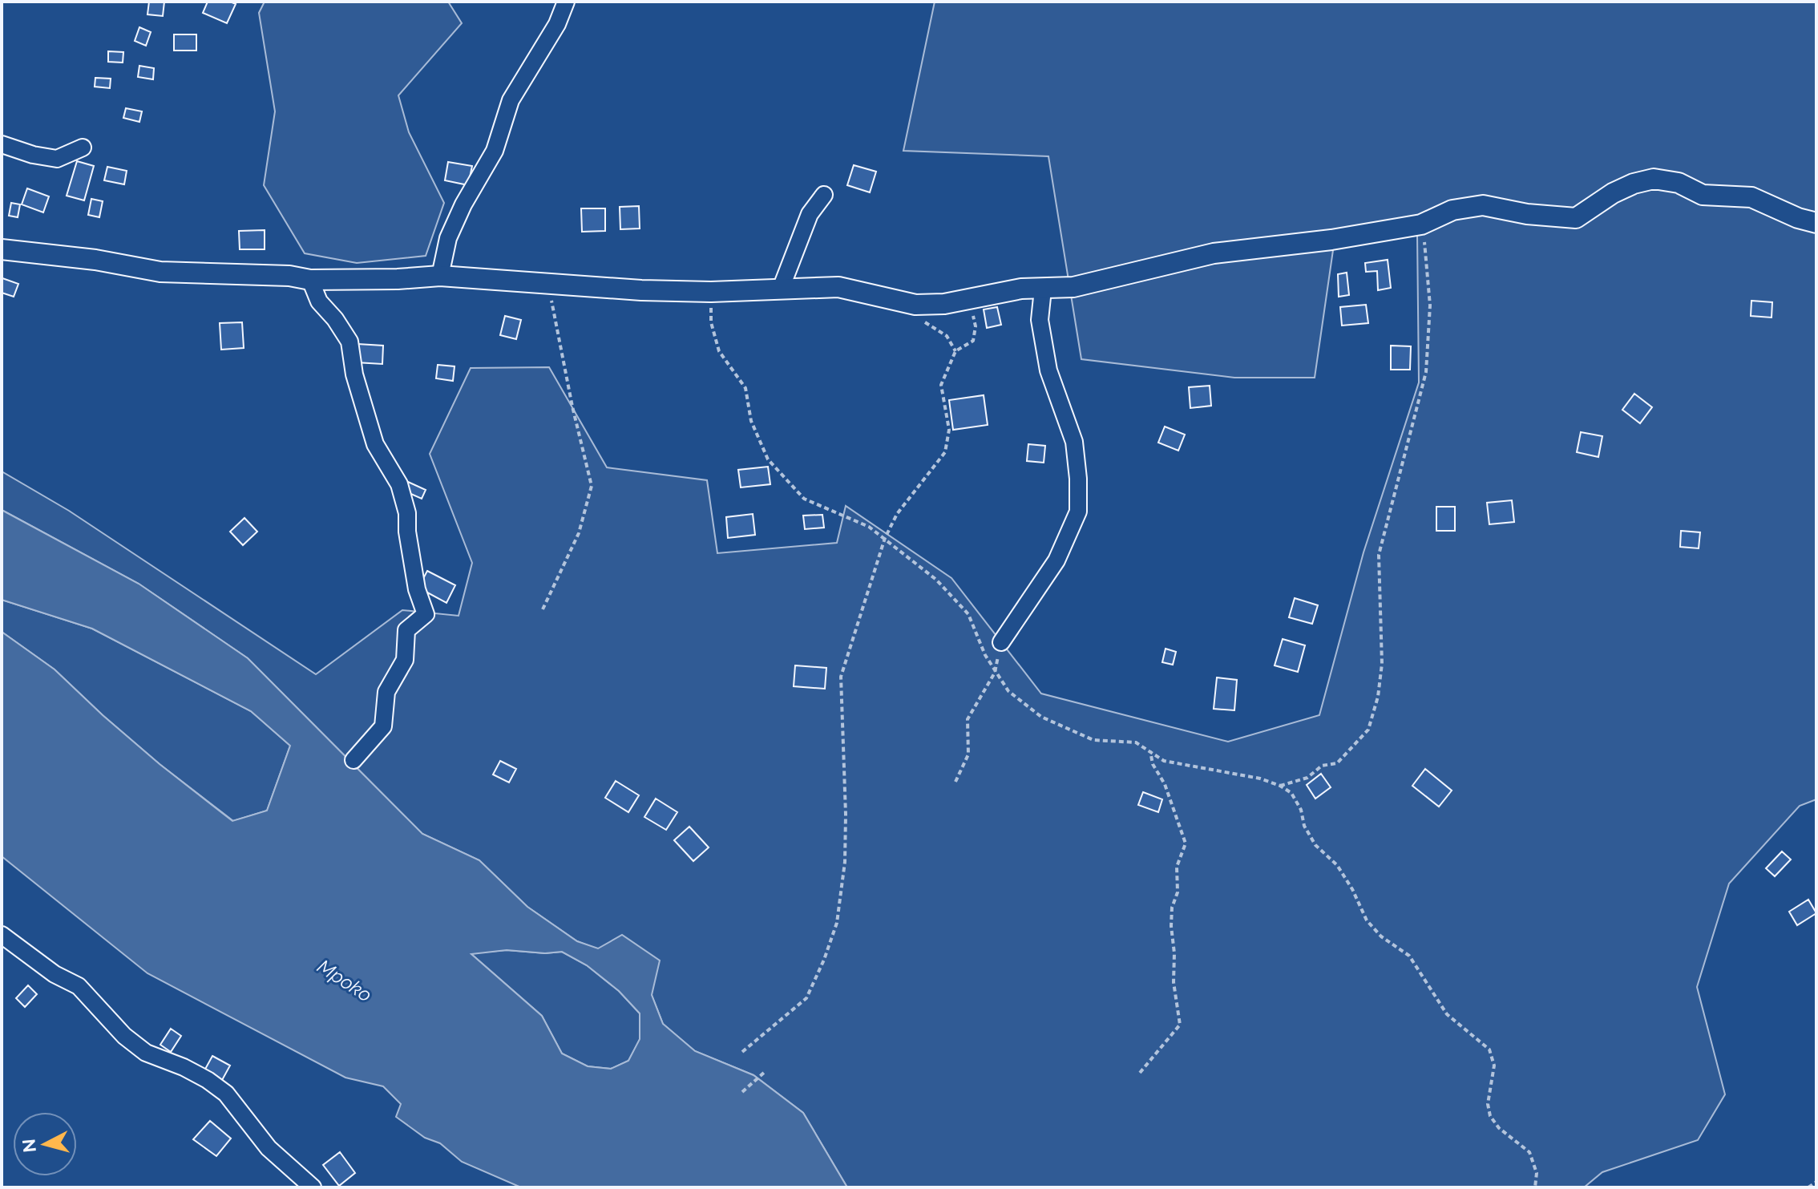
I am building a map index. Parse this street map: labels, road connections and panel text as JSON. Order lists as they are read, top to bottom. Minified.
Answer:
{"water":["Mpoko"],"north":"left"}
